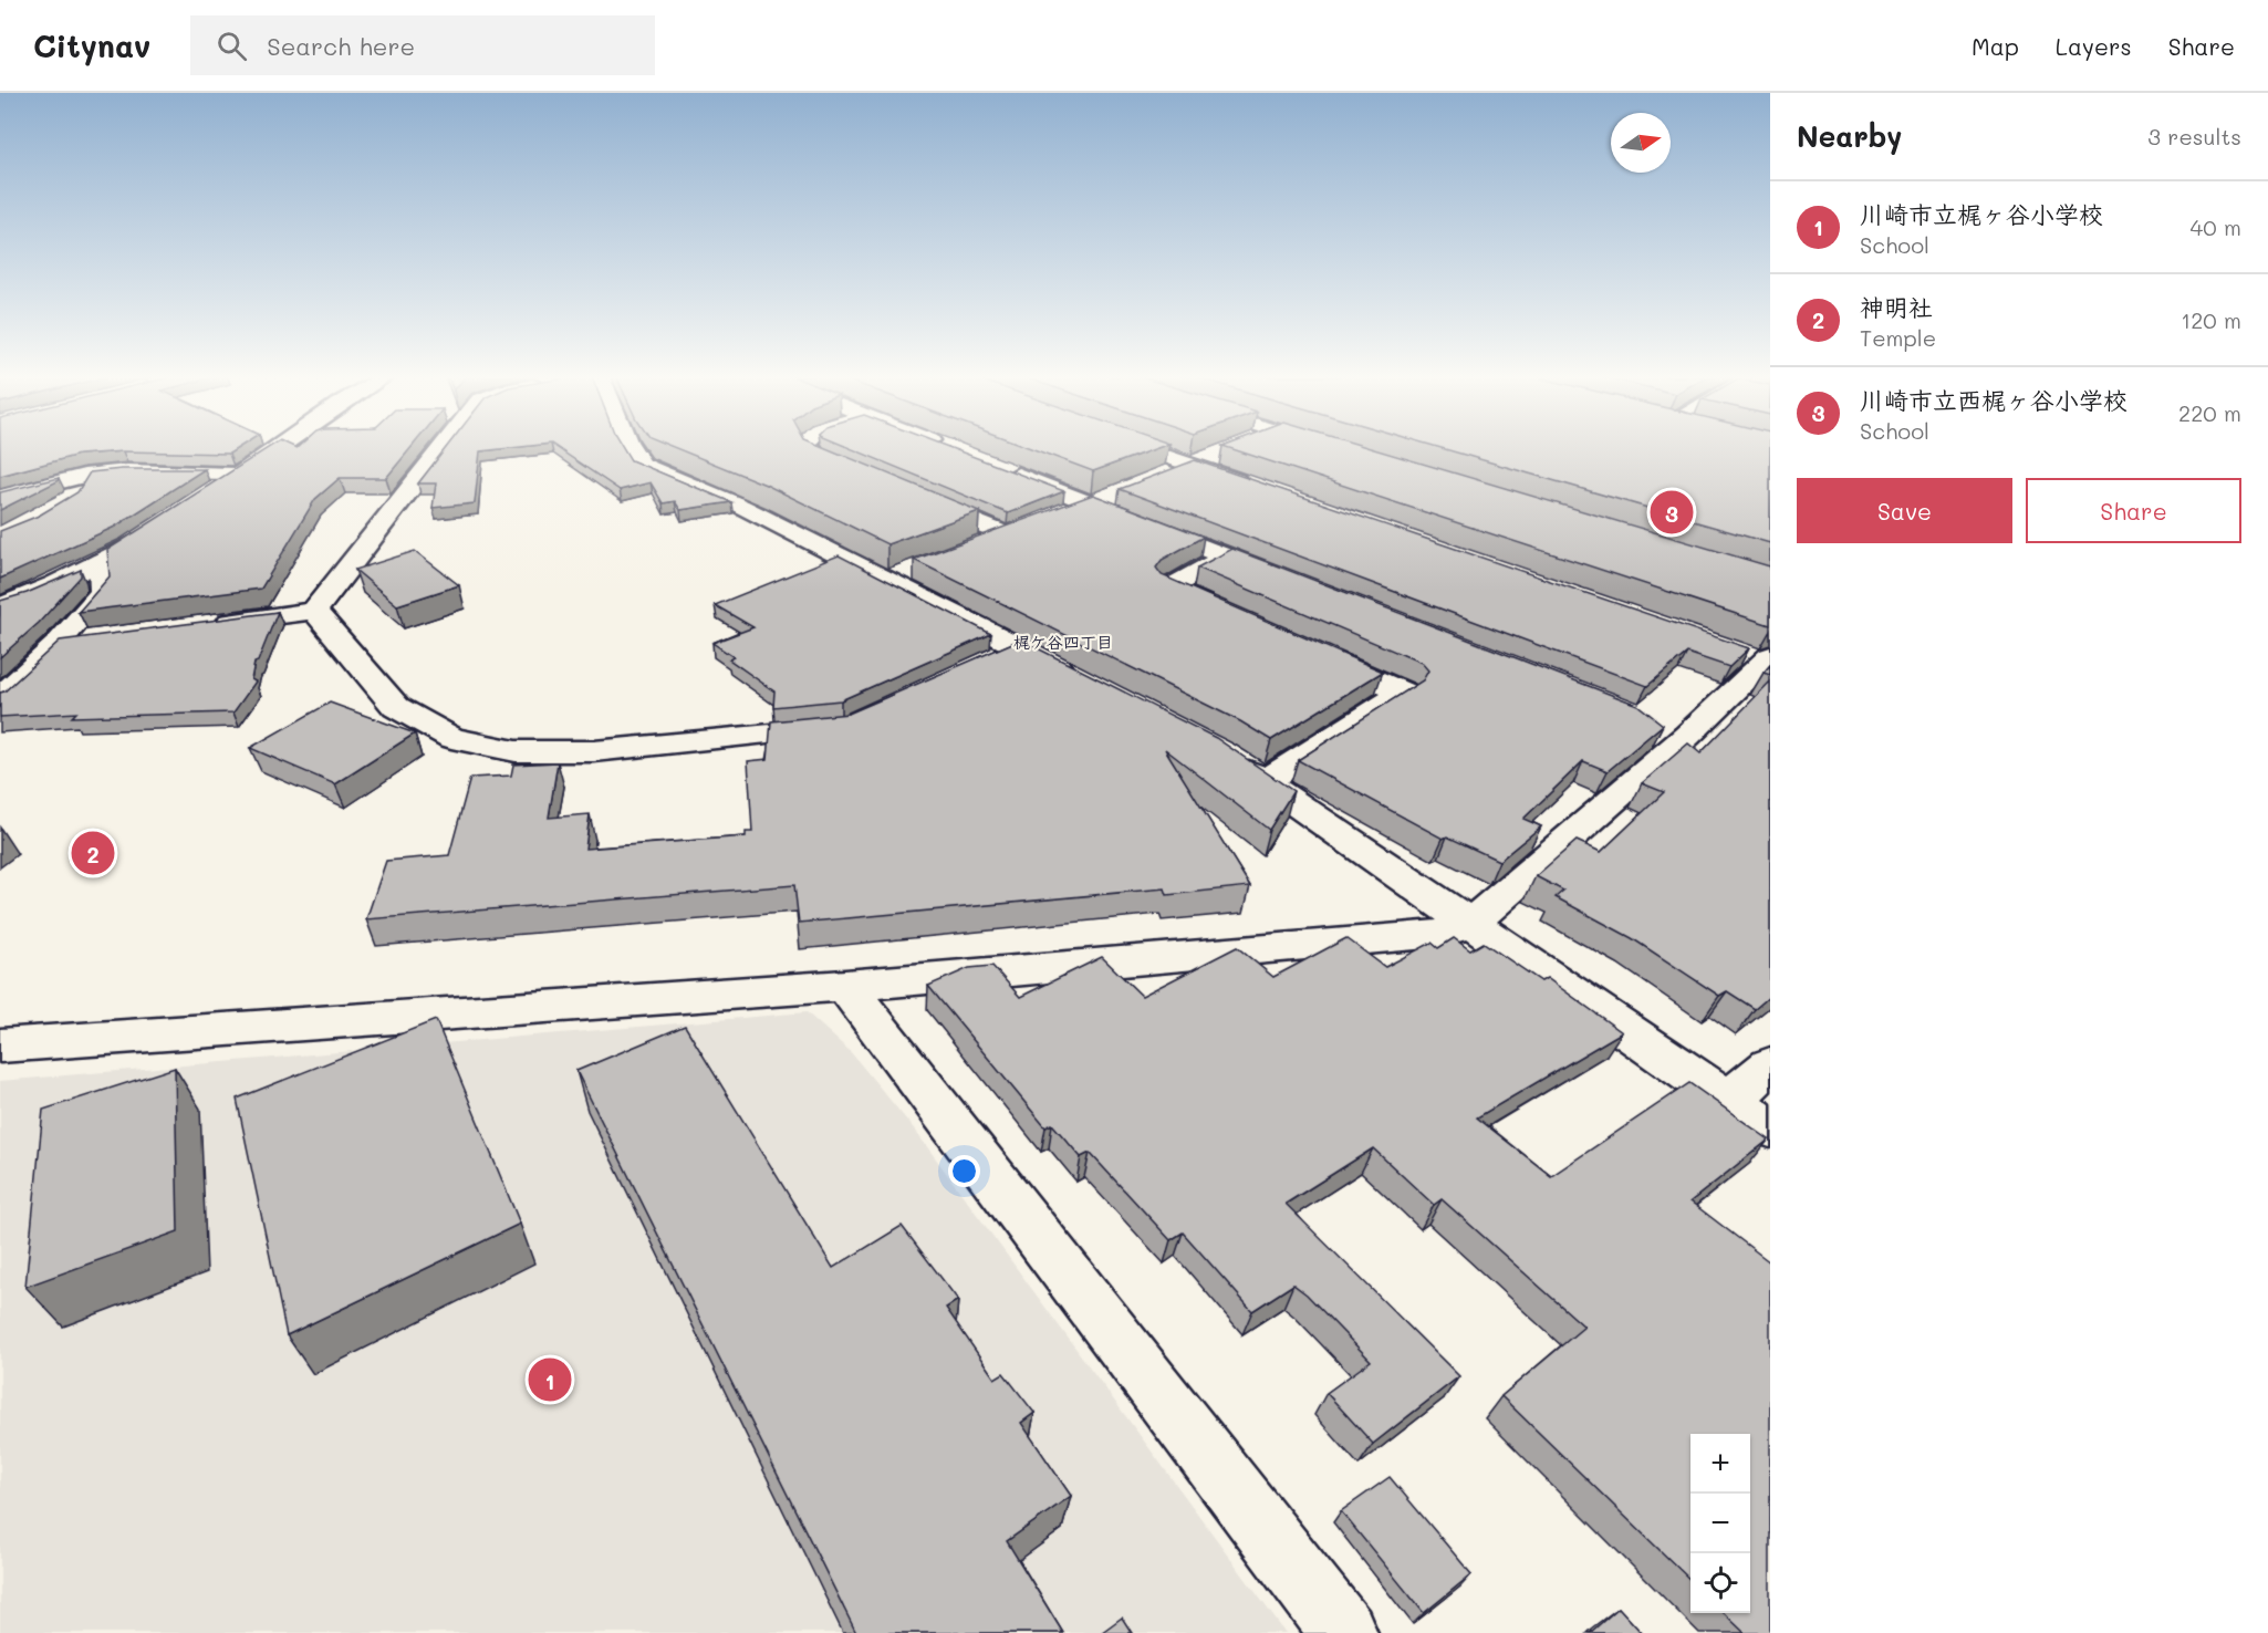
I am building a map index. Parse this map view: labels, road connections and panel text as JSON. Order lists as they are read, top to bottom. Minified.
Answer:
{"districts":["梶ケ谷四丁目"],"north":"right","page":{"header":"Citynav","search":"Search here","nav":["Map","Layers","Share"],"heading":["Nearby","3 results"],"list":[{"mark":"1","name":"川崎市立梶ヶ谷小学校","note":"School","value":"40 m"},{"mark":"2","name":"神明社","note":"Temple","value":"120 m"},{"mark":"3","name":"川崎市立西梶ヶ谷小学校","note":"School","value":"220 m"}],"buttons":["Save","Share"],"pins":["3","2","1"],"map_buttons":["+","−"]}}
